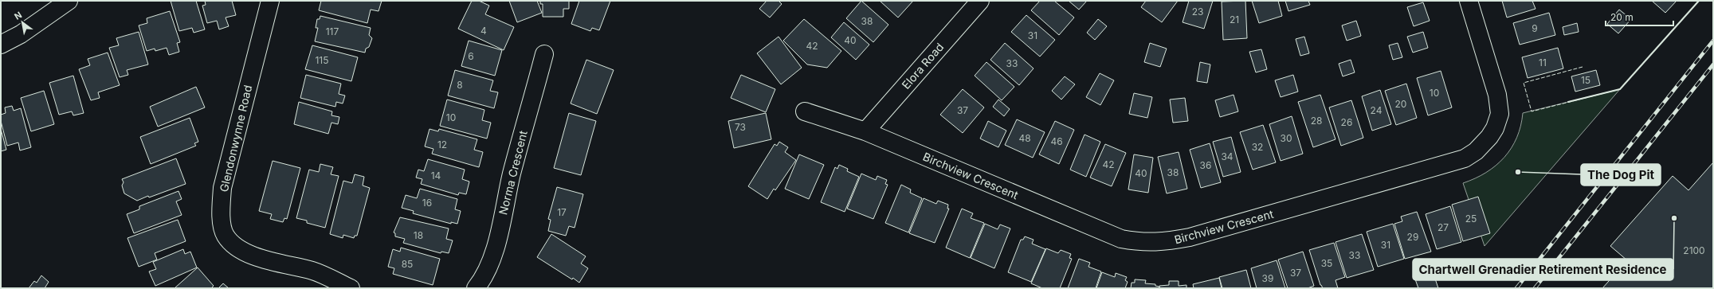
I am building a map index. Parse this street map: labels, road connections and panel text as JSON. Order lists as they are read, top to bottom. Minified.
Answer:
{"streets":{"street":["Elora Road","Glendonwynne Road","Norma Crescent","Birchview Crescent"]},"crossings":[["Elora Road","Birchview Crescent"]],"places":["The Dog Pit","Chartwell Grenadier Retirement Residence"],"house_numbers":["23","21","38","9","4","117","31","40","42","6","115","11","33","15","8","10","20","37","24","10","28","26","73","48","30","46","12","32","34","42","36","38","40","14","16","17","25","27","18","29","31","2100","33","35","85","37","39"],"scale_bar":"20 m","north":"top left"}
